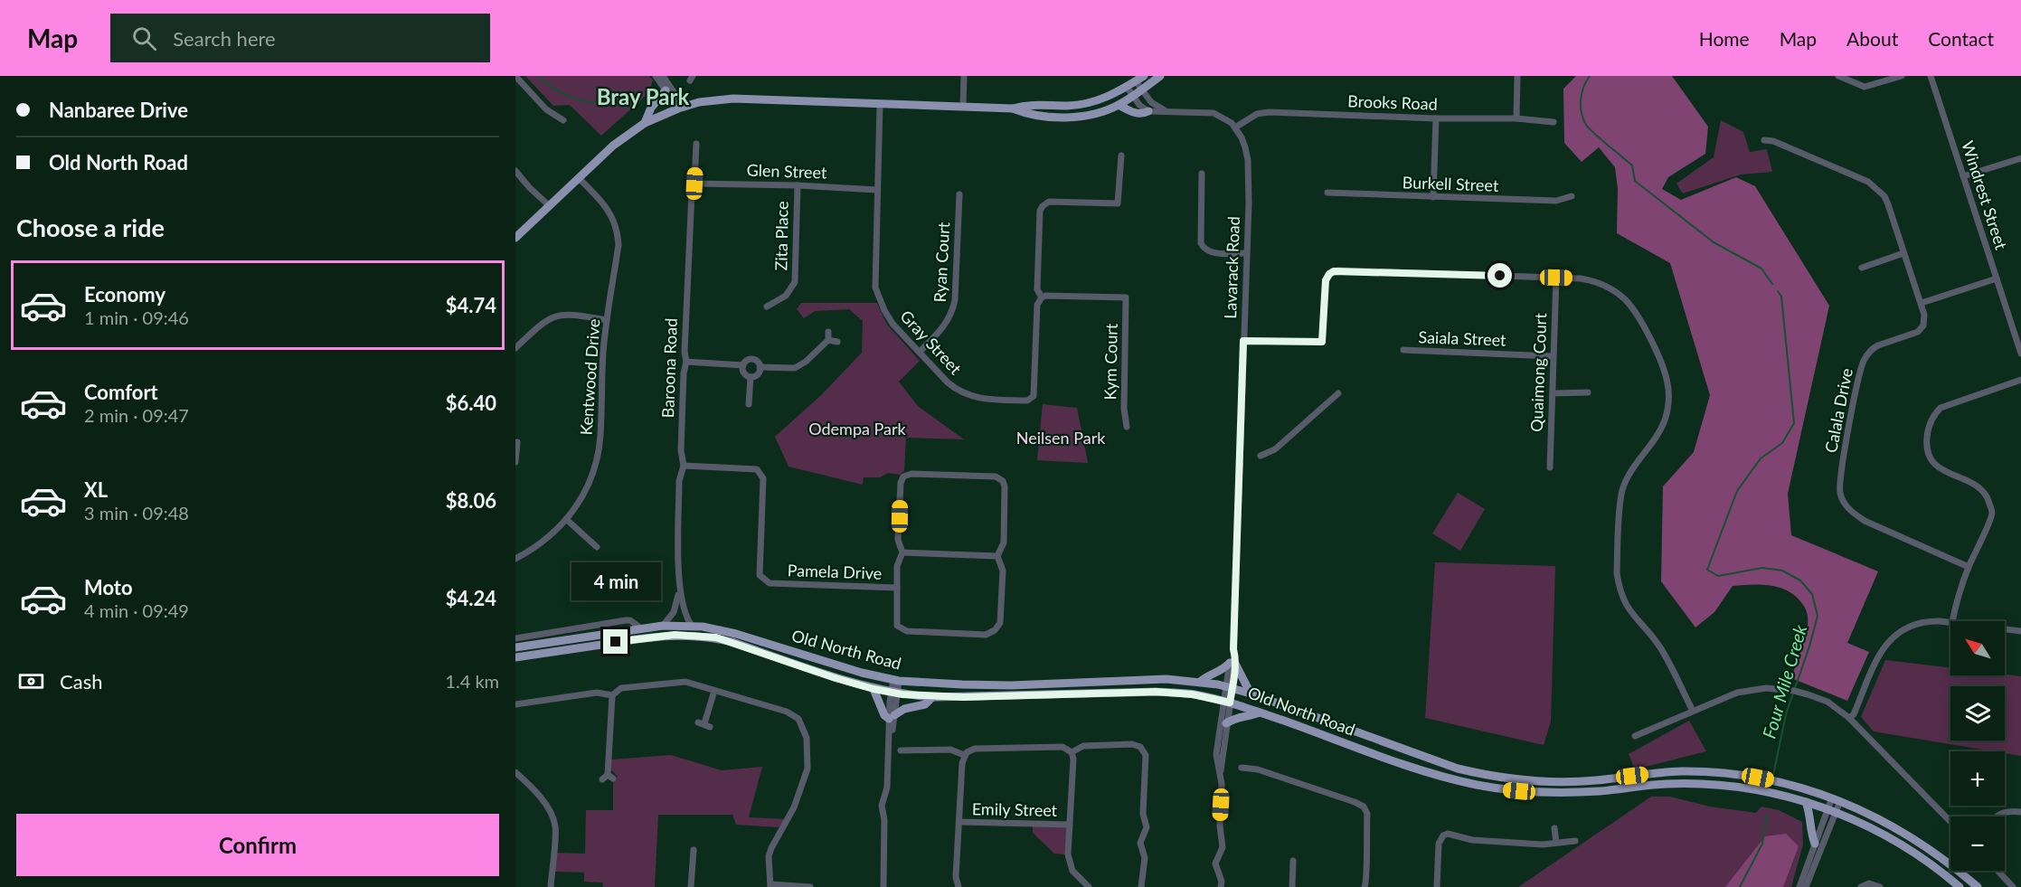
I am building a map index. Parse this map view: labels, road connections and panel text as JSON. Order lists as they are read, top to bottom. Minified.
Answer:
{"streets":{"main road":["Old North Road"],"street":["Brooks Road","Glen Street","Burkell Street","Windrest Street","Zita Place","Ryan Court","Lavarack Road","Saiala Street","Gray Street","Kym Court","Baroona Road","Quaimong Court","Kentwood Drive","Calala Drive","Pamela Drive","Emily Street"]},"crossings":[["Brooks Road","Lavarack Road"],["Glen Street","Zita Place"],["Glen Street","Gray Street"],["Glen Street","Baroona Road"],["Ryan Court","Gray Street"],["Lavarack Road","Old North Road"],["Saiala Street","Quaimong Court"],["Gray Street","Kym Court"],["Baroona Road","Pamela Drive"],["Baroona Road","Old North Road"]],"districts":["Bray Park"],"water":["Four Mile Creek"],"parks":["Odempa Park","Neilsen Park"],"north":"top left","page":{"header":"Map","search":"Search here","nav":["Home","Map","About","Contact"],"banner":["Nanbaree Drive","Old North Road"],"heading":"Choose a ride","list":[{"name":"Economy","note":"1 min · 09:46","value":"$4.74"},{"name":"Comfort","note":"2 min · 09:47","value":"$6.40"},{"name":"XL","note":"3 min · 09:48","value":"$8.06"},{"name":"Moto","note":"4 min · 09:49","value":"$4.24"}],"bubble":"4 min","map_buttons":["+","−"],"pay":["Cash","1.4 km"],"buttons":"Confirm"}}
